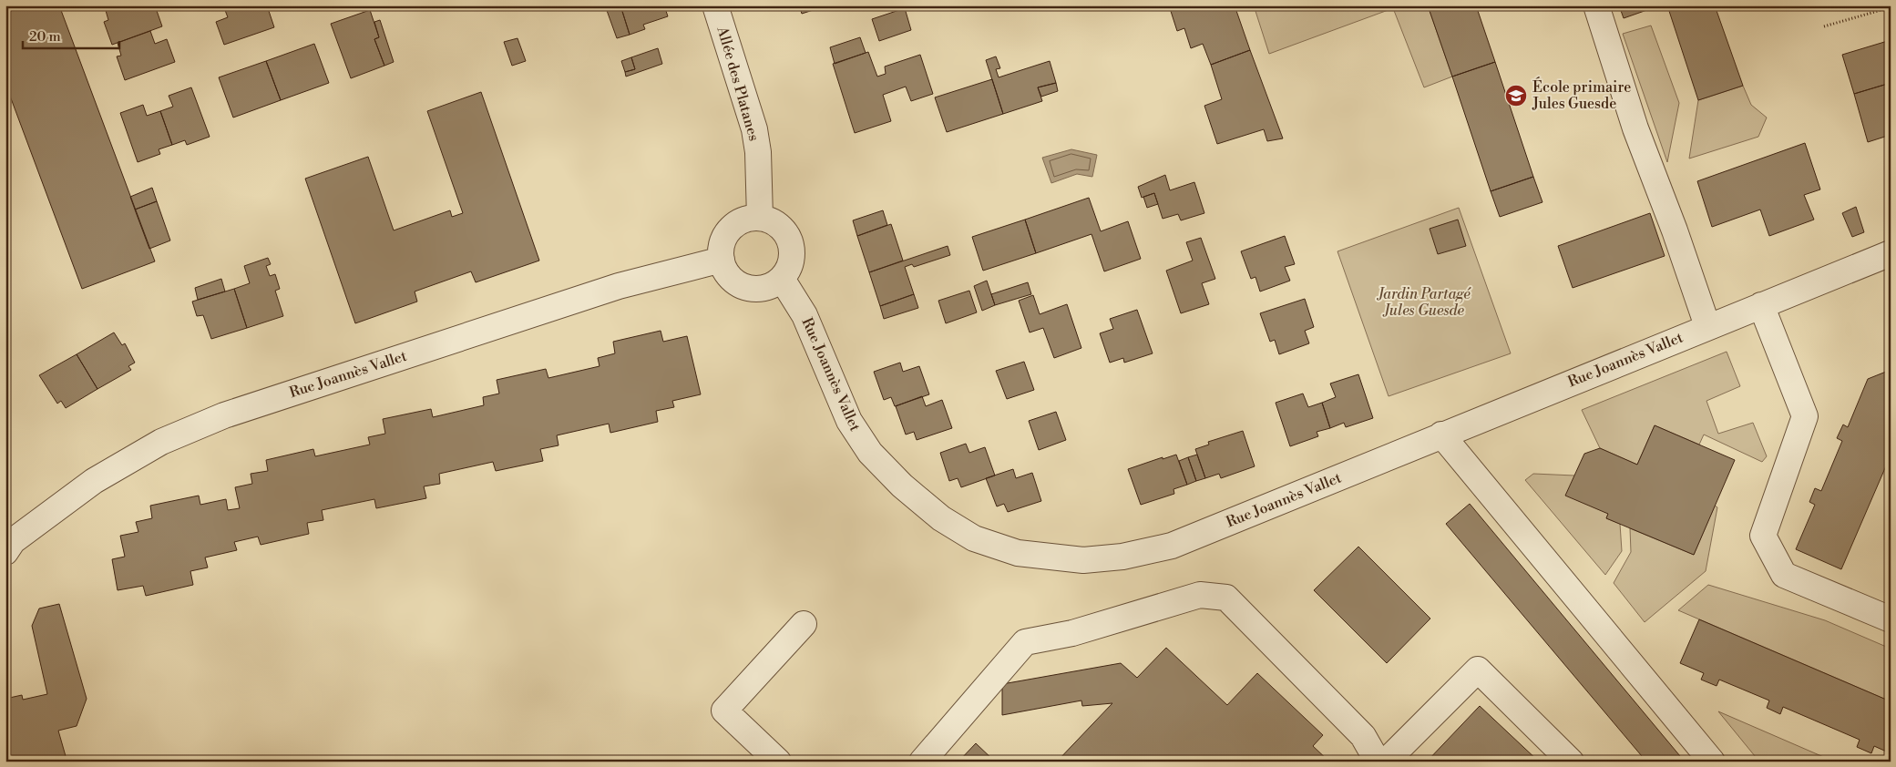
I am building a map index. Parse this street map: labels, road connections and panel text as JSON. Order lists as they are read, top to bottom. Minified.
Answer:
{"streets":{"street":["Allée des Platanes","Rue Joannès Vallet"]},"crossings":[["Allée des Platanes","Rue Joannès Vallet"]],"parks":["Jardin Partagé Jules Guesde"],"places":{"school or university":["École primaire Jules Guesde"]},"scale_bar":"20 m"}
